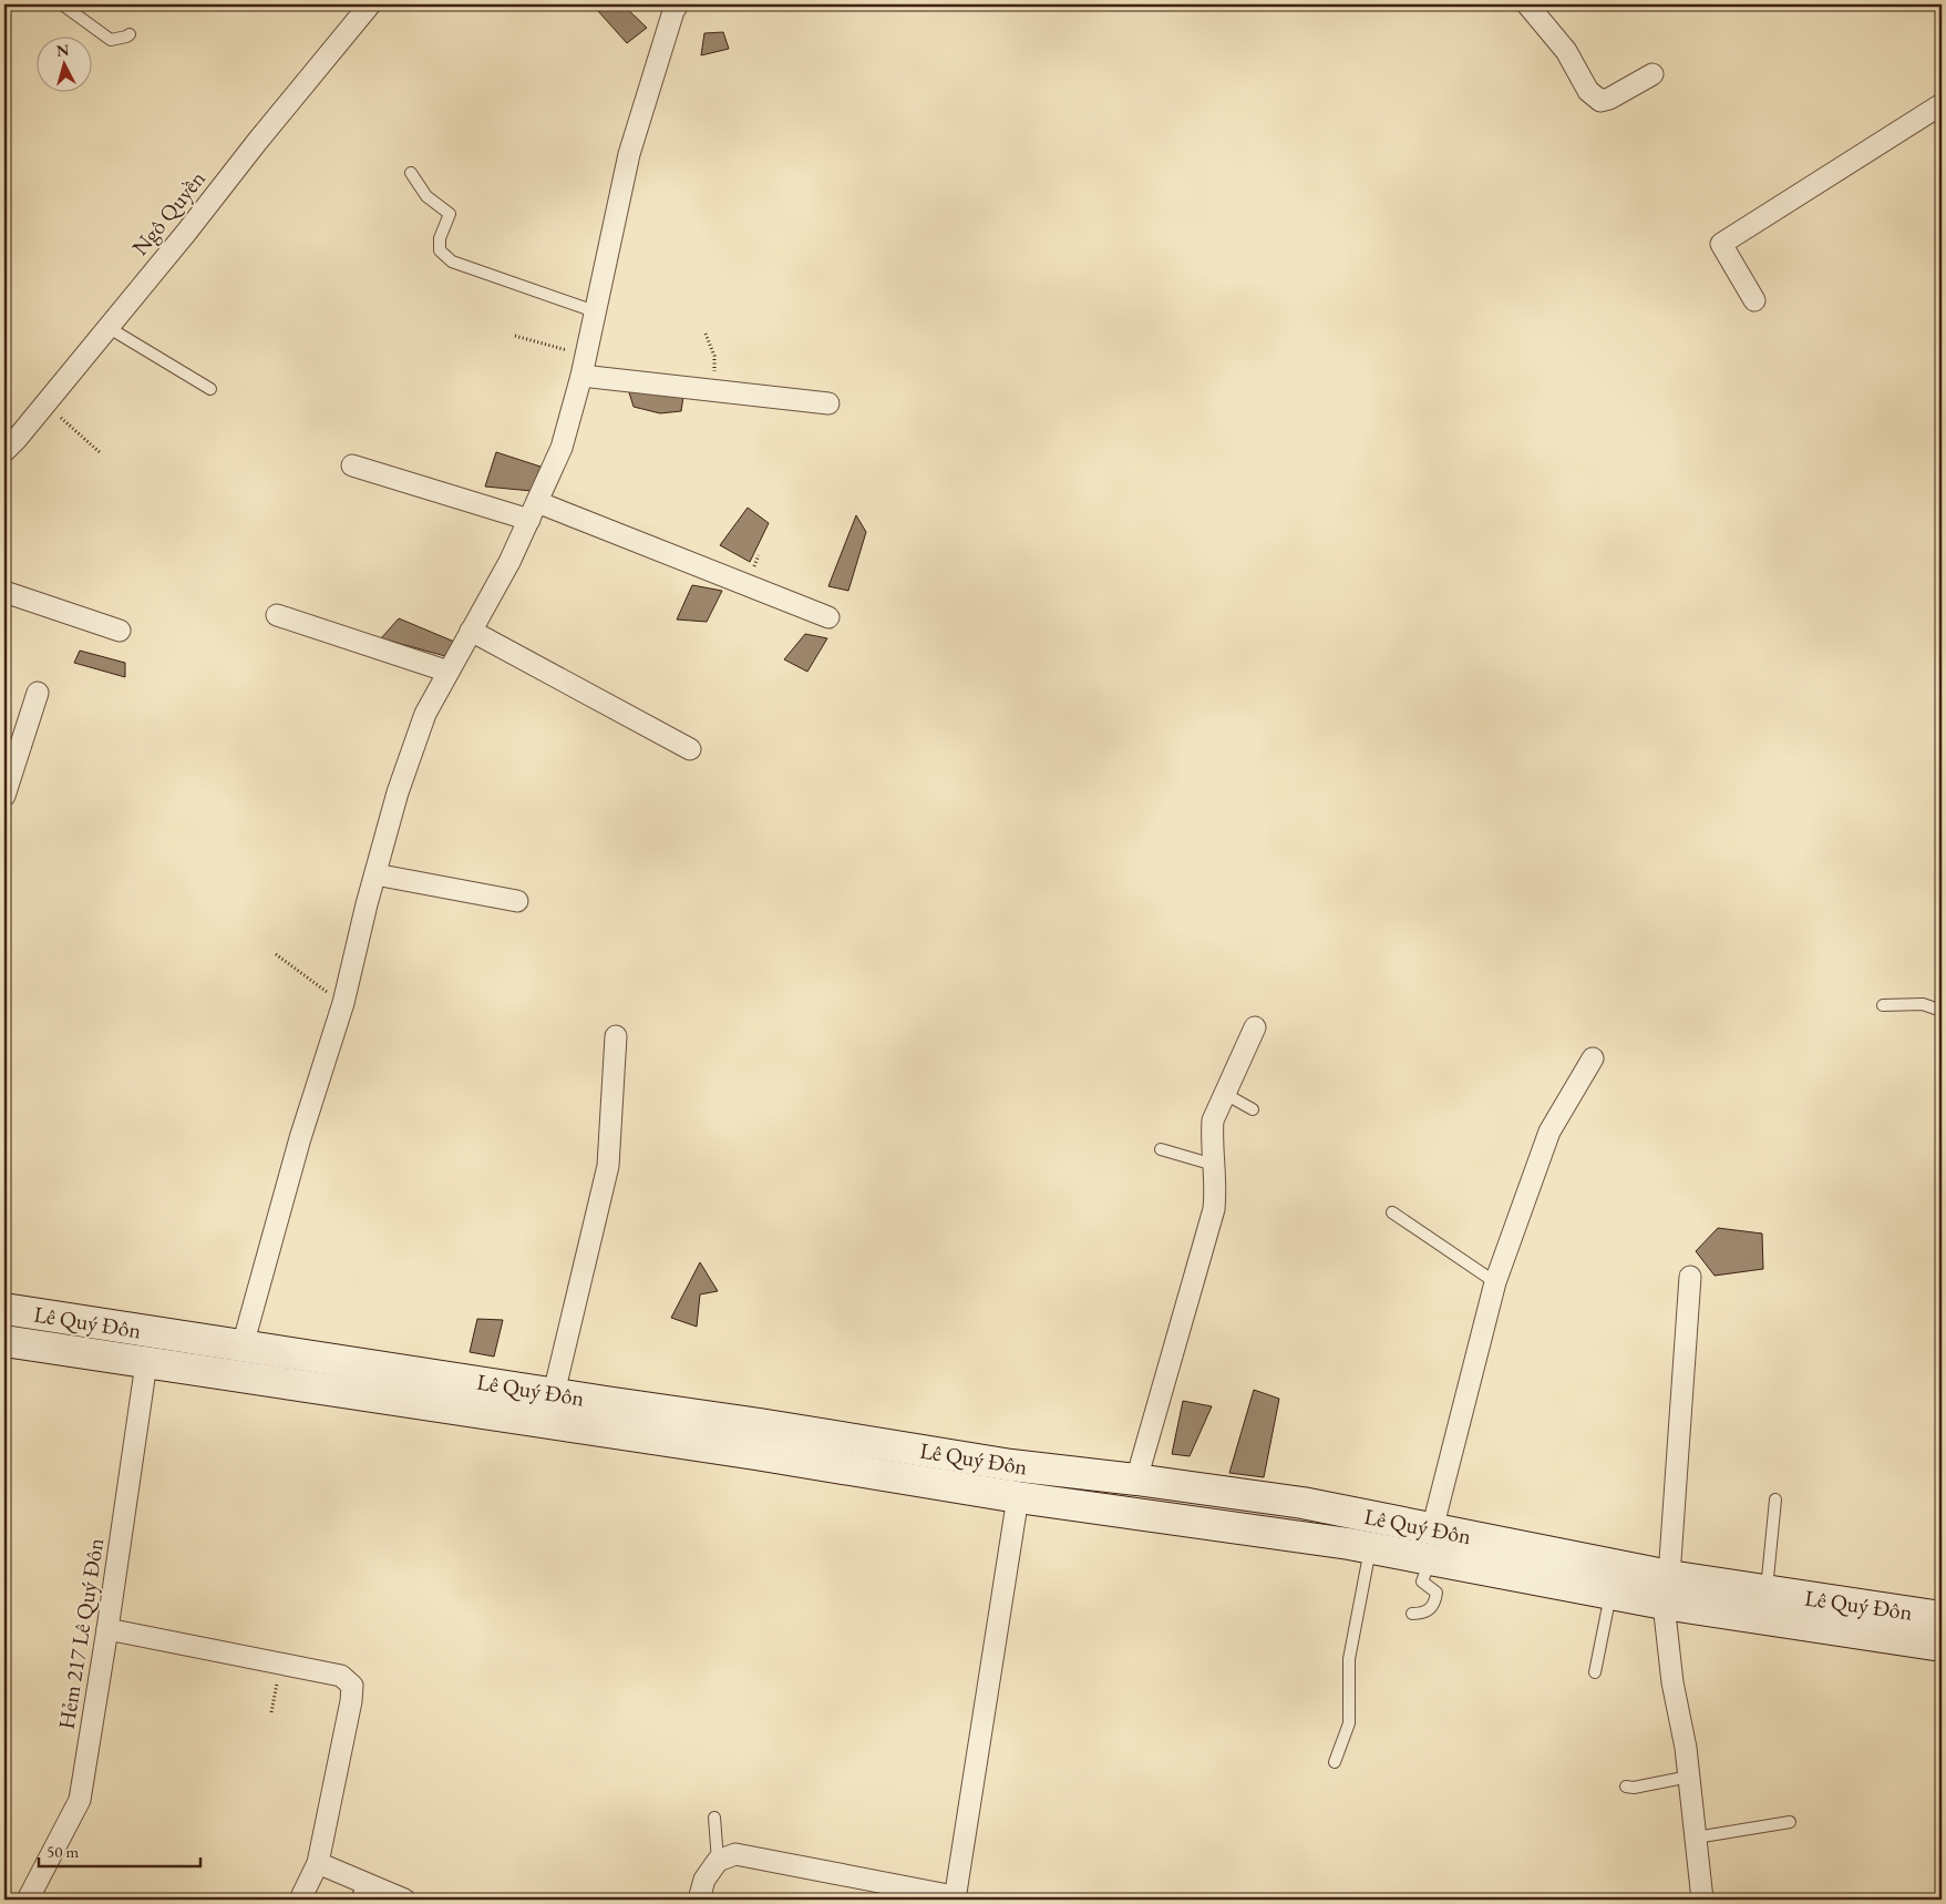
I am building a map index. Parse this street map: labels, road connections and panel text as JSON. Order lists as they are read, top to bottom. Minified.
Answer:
{"streets":{"main road":["Lê Quý Đôn"],"street":["Ngô Quyền","Hẻm 217 Lê Quý Đôn"]},"crossings":[["Lê Quý Đôn","Hẻm 217 Lê Quý Đôn"]],"scale_bar":"50 m","north":"top"}
